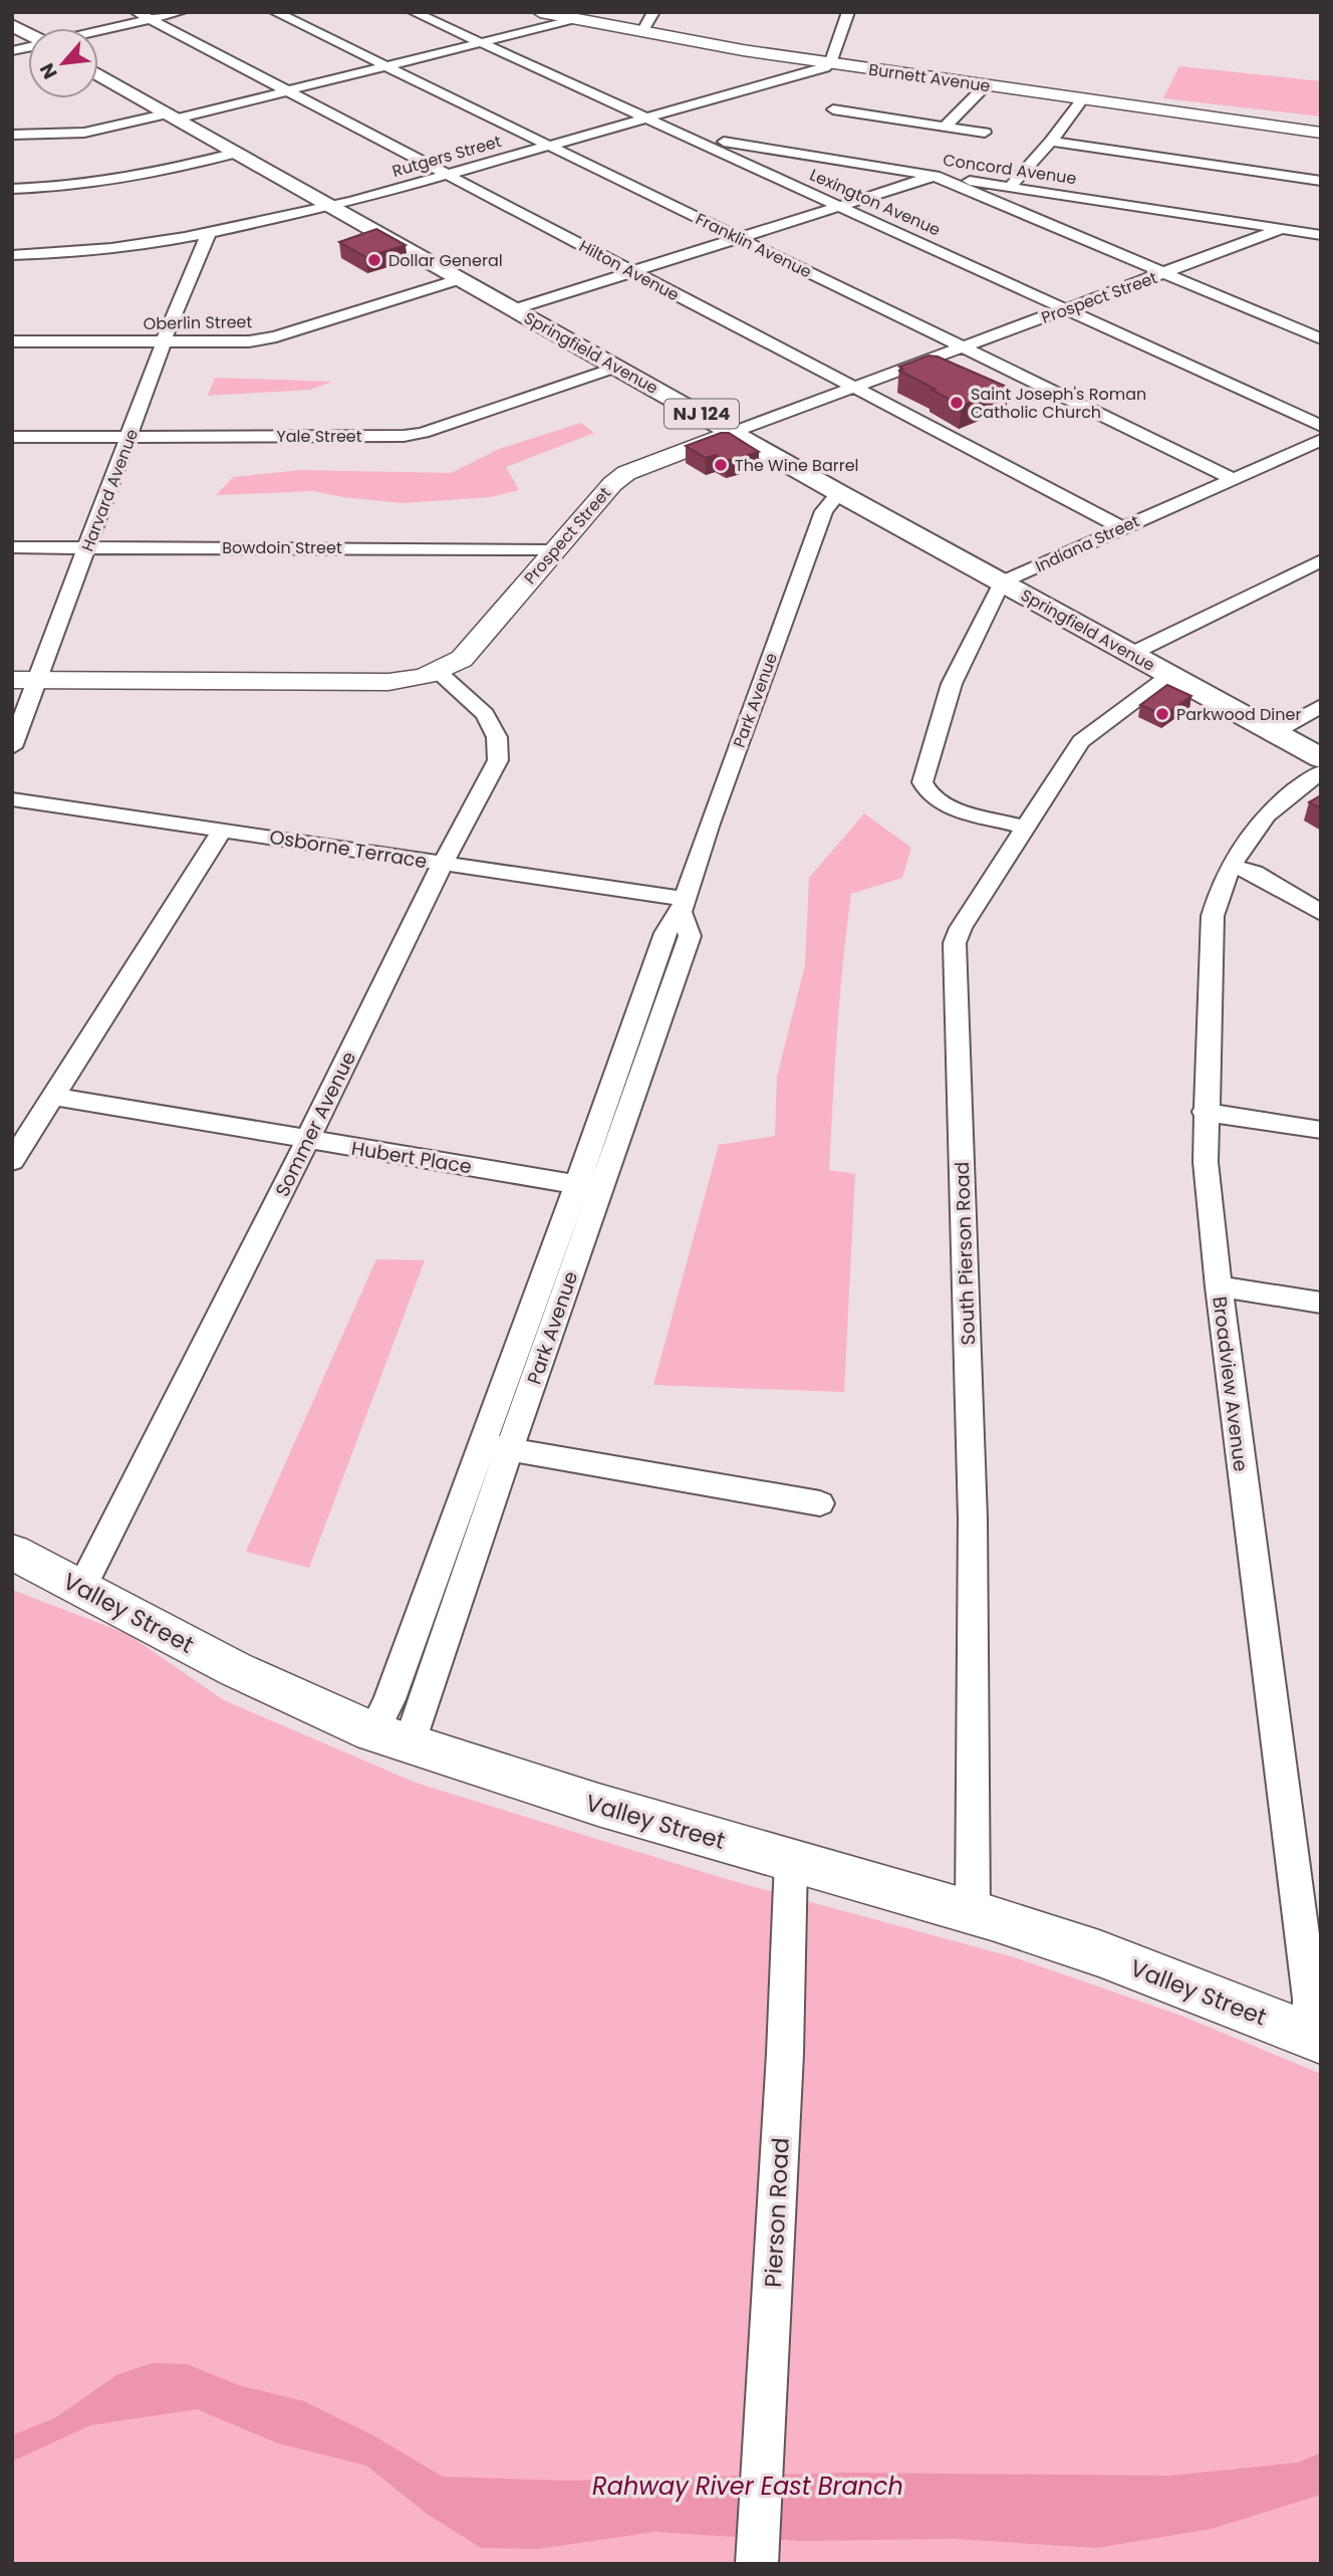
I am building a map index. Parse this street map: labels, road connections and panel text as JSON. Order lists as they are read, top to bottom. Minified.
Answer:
{"streets":{"main road":["Springfield Avenue","NJ 124"],"street":["Burnett Avenue","Rutgers Street","Concord Avenue","Lexington Avenue","Franklin Avenue","Hilton Avenue","Prospect Street","Oberlin Street","Yale Street","Harvard Avenue","Indiana Street","Bowdoin Street","Park Avenue","Osborne Terrace","Sommer Avenue","Hubert Place","South Pierson Road","Broadview Avenue","Valley Street","Pierson Road"]},"crossings":[["Burnett Avenue","Rutgers Street"],["Rutgers Street","Lexington Avenue"],["Rutgers Street","Franklin Avenue"],["Rutgers Street","Hilton Avenue"],["Rutgers Street","Springfield Avenue"],["Rutgers Street","Harvard Avenue"],["Concord Avenue","Lexington Avenue"],["Concord Avenue","Prospect Street"],["Lexington Avenue","Prospect Street"],["Franklin Avenue","Prospect Street"],["Franklin Avenue","Indiana Street"],["Hilton Avenue","Prospect Street"],["Hilton Avenue","Indiana Street"],["Prospect Street","Springfield Avenue"],["Prospect Street","Harvard Avenue"],["Prospect Street","Bowdoin Street"],["Prospect Street","Sommer Avenue"],["Oberlin Street","Springfield Avenue"],["Oberlin Street","Harvard Avenue"],["Springfield Avenue","Yale Street"],["Springfield Avenue","Indiana Street"],["Springfield Avenue","Park Avenue"],["Springfield Avenue","South Pierson Road"],["Yale Street","Harvard Avenue"],["Harvard Avenue","Bowdoin Street"],["Park Avenue","Osborne Terrace"],["Park Avenue","Hubert Place"],["Park Avenue","Valley Street"],["Osborne Terrace","Sommer Avenue"],["Sommer Avenue","Hubert Place"],["Sommer Avenue","Valley Street"],["South Pierson Road","Valley Street"],["Broadview Avenue","Valley Street"],["Valley Street","Pierson Road"]],"water":["Rahway River East Branch"],"places":["Dollar General","Saint Joseph's Roman Catholic Church","The Wine Barrel","Parkwood Diner"],"north":"bottom left"}
